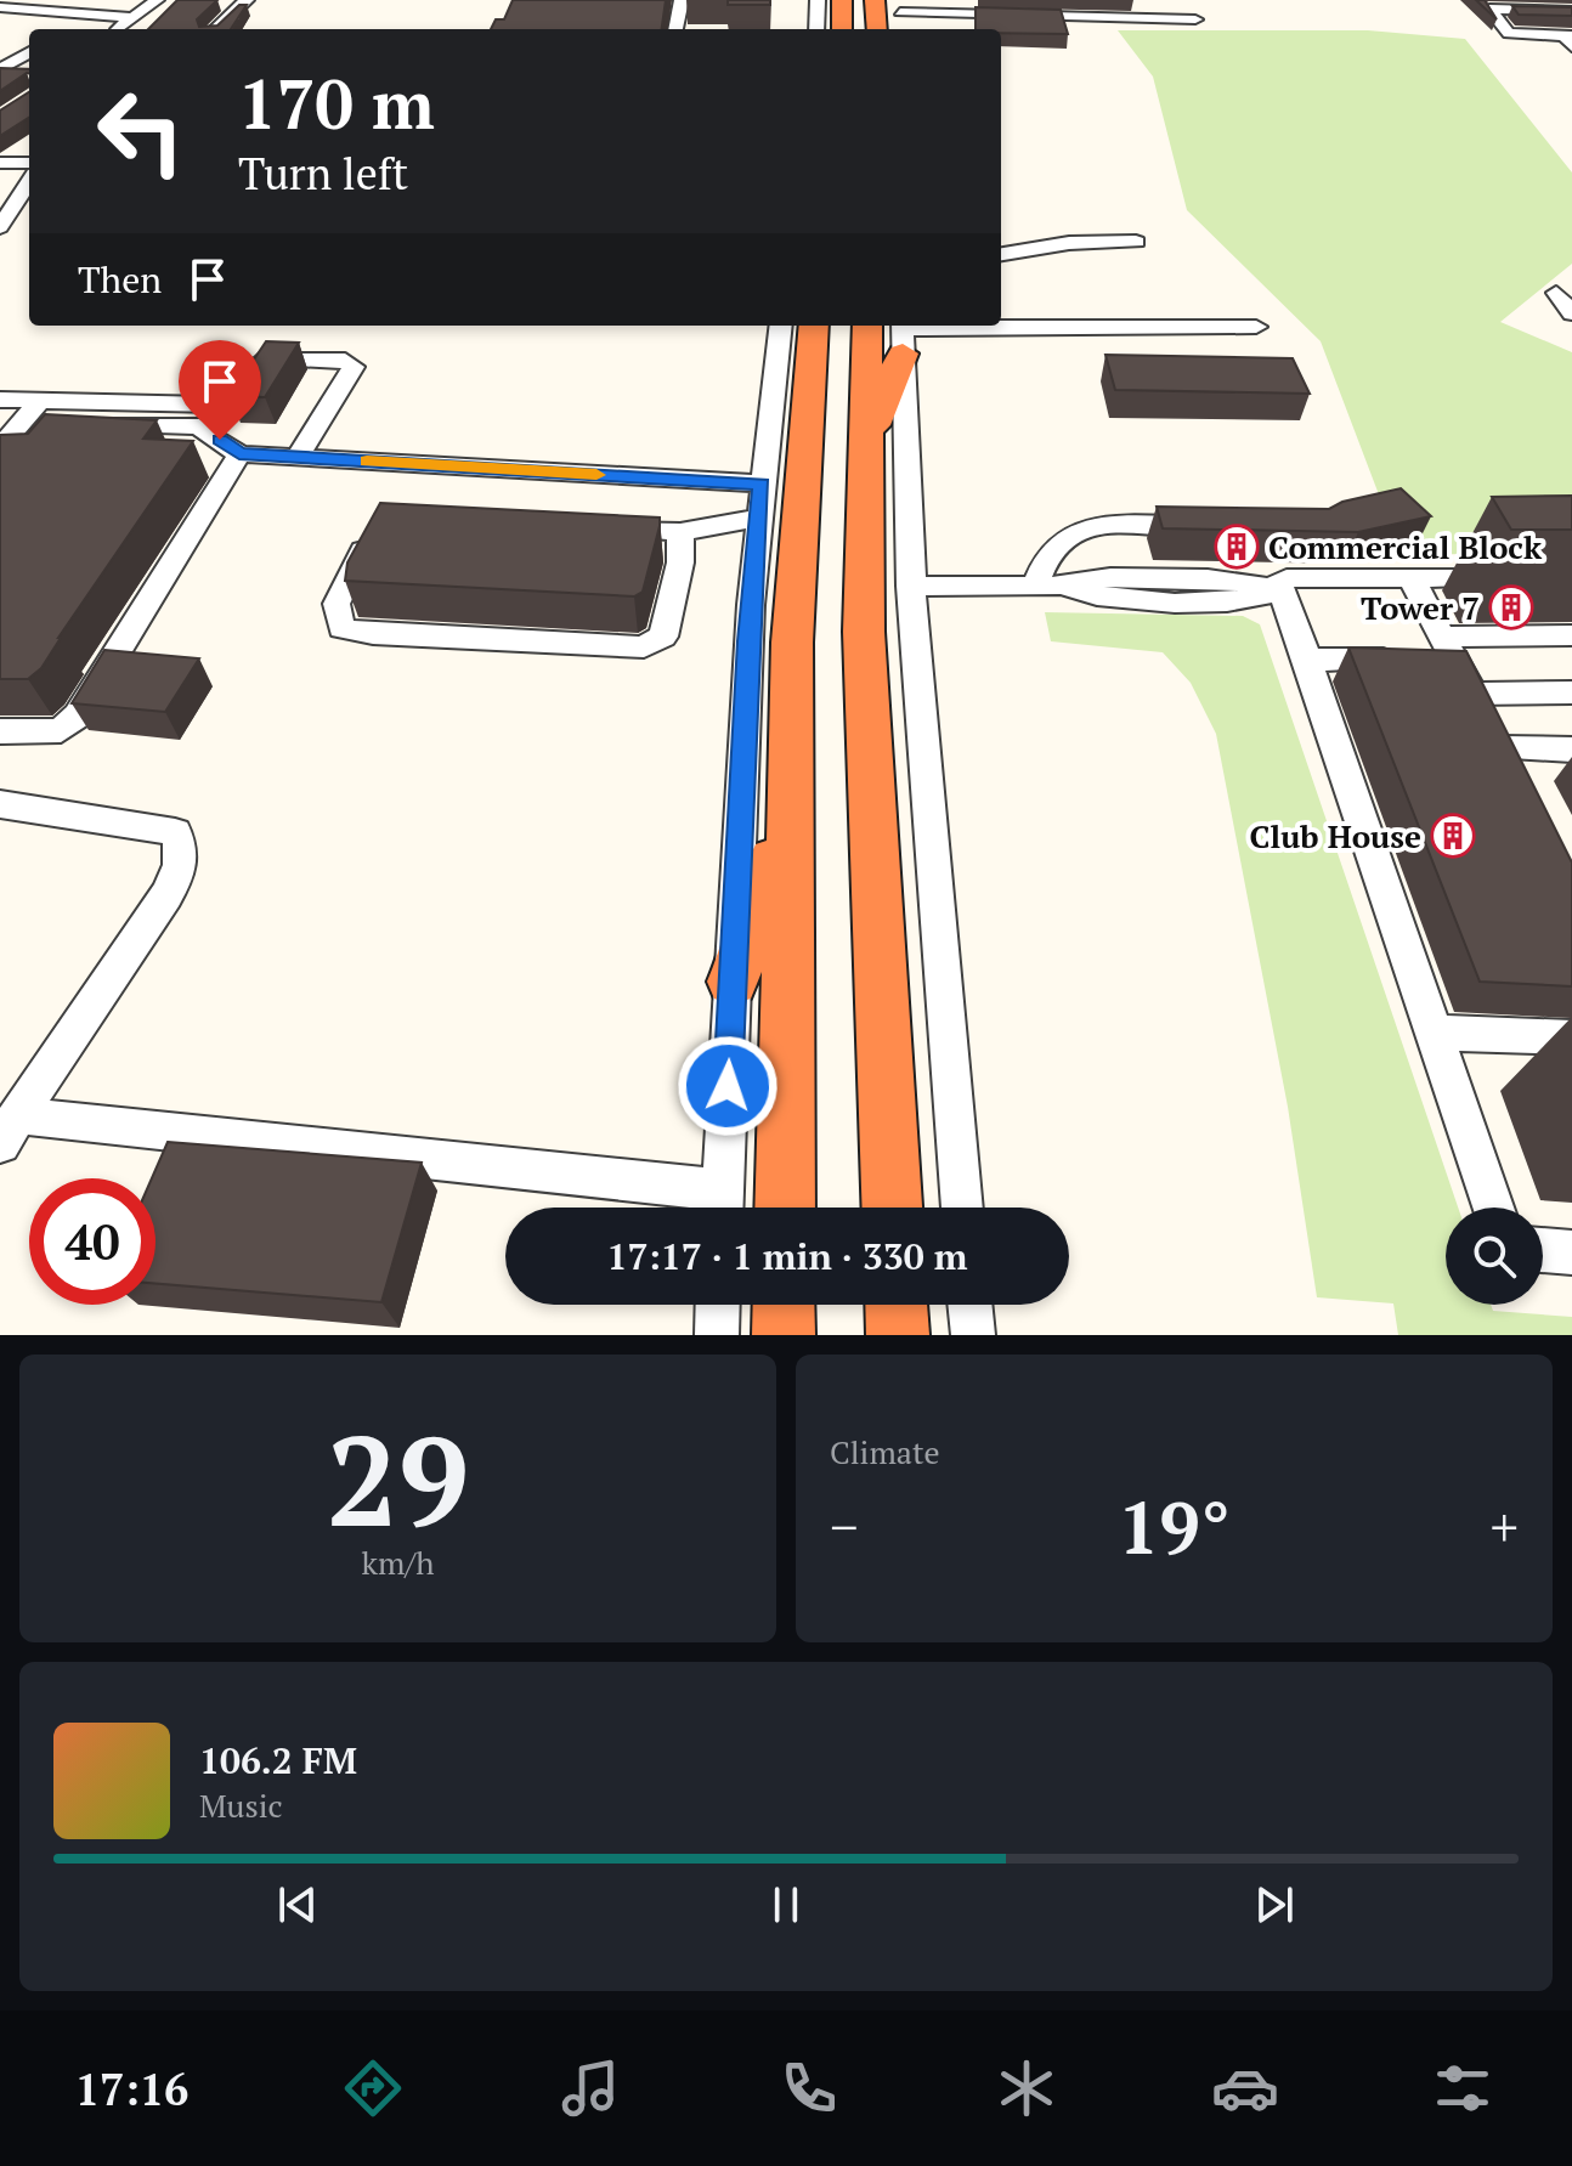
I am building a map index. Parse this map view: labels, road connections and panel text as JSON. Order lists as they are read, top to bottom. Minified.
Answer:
{"places":{"building":["Commercial Block","Tower 7","Club House"]},"page":{"turn":["170 m","Turn left"],"then":"Then","limit":"40","trip":"17:17 · 1 min · 330 m","tile":[["29","km/h"],"Climate"],"heat":["−","19°","+"],"song":["106.2 FM","Music"],"tabs":"17:16"}}
